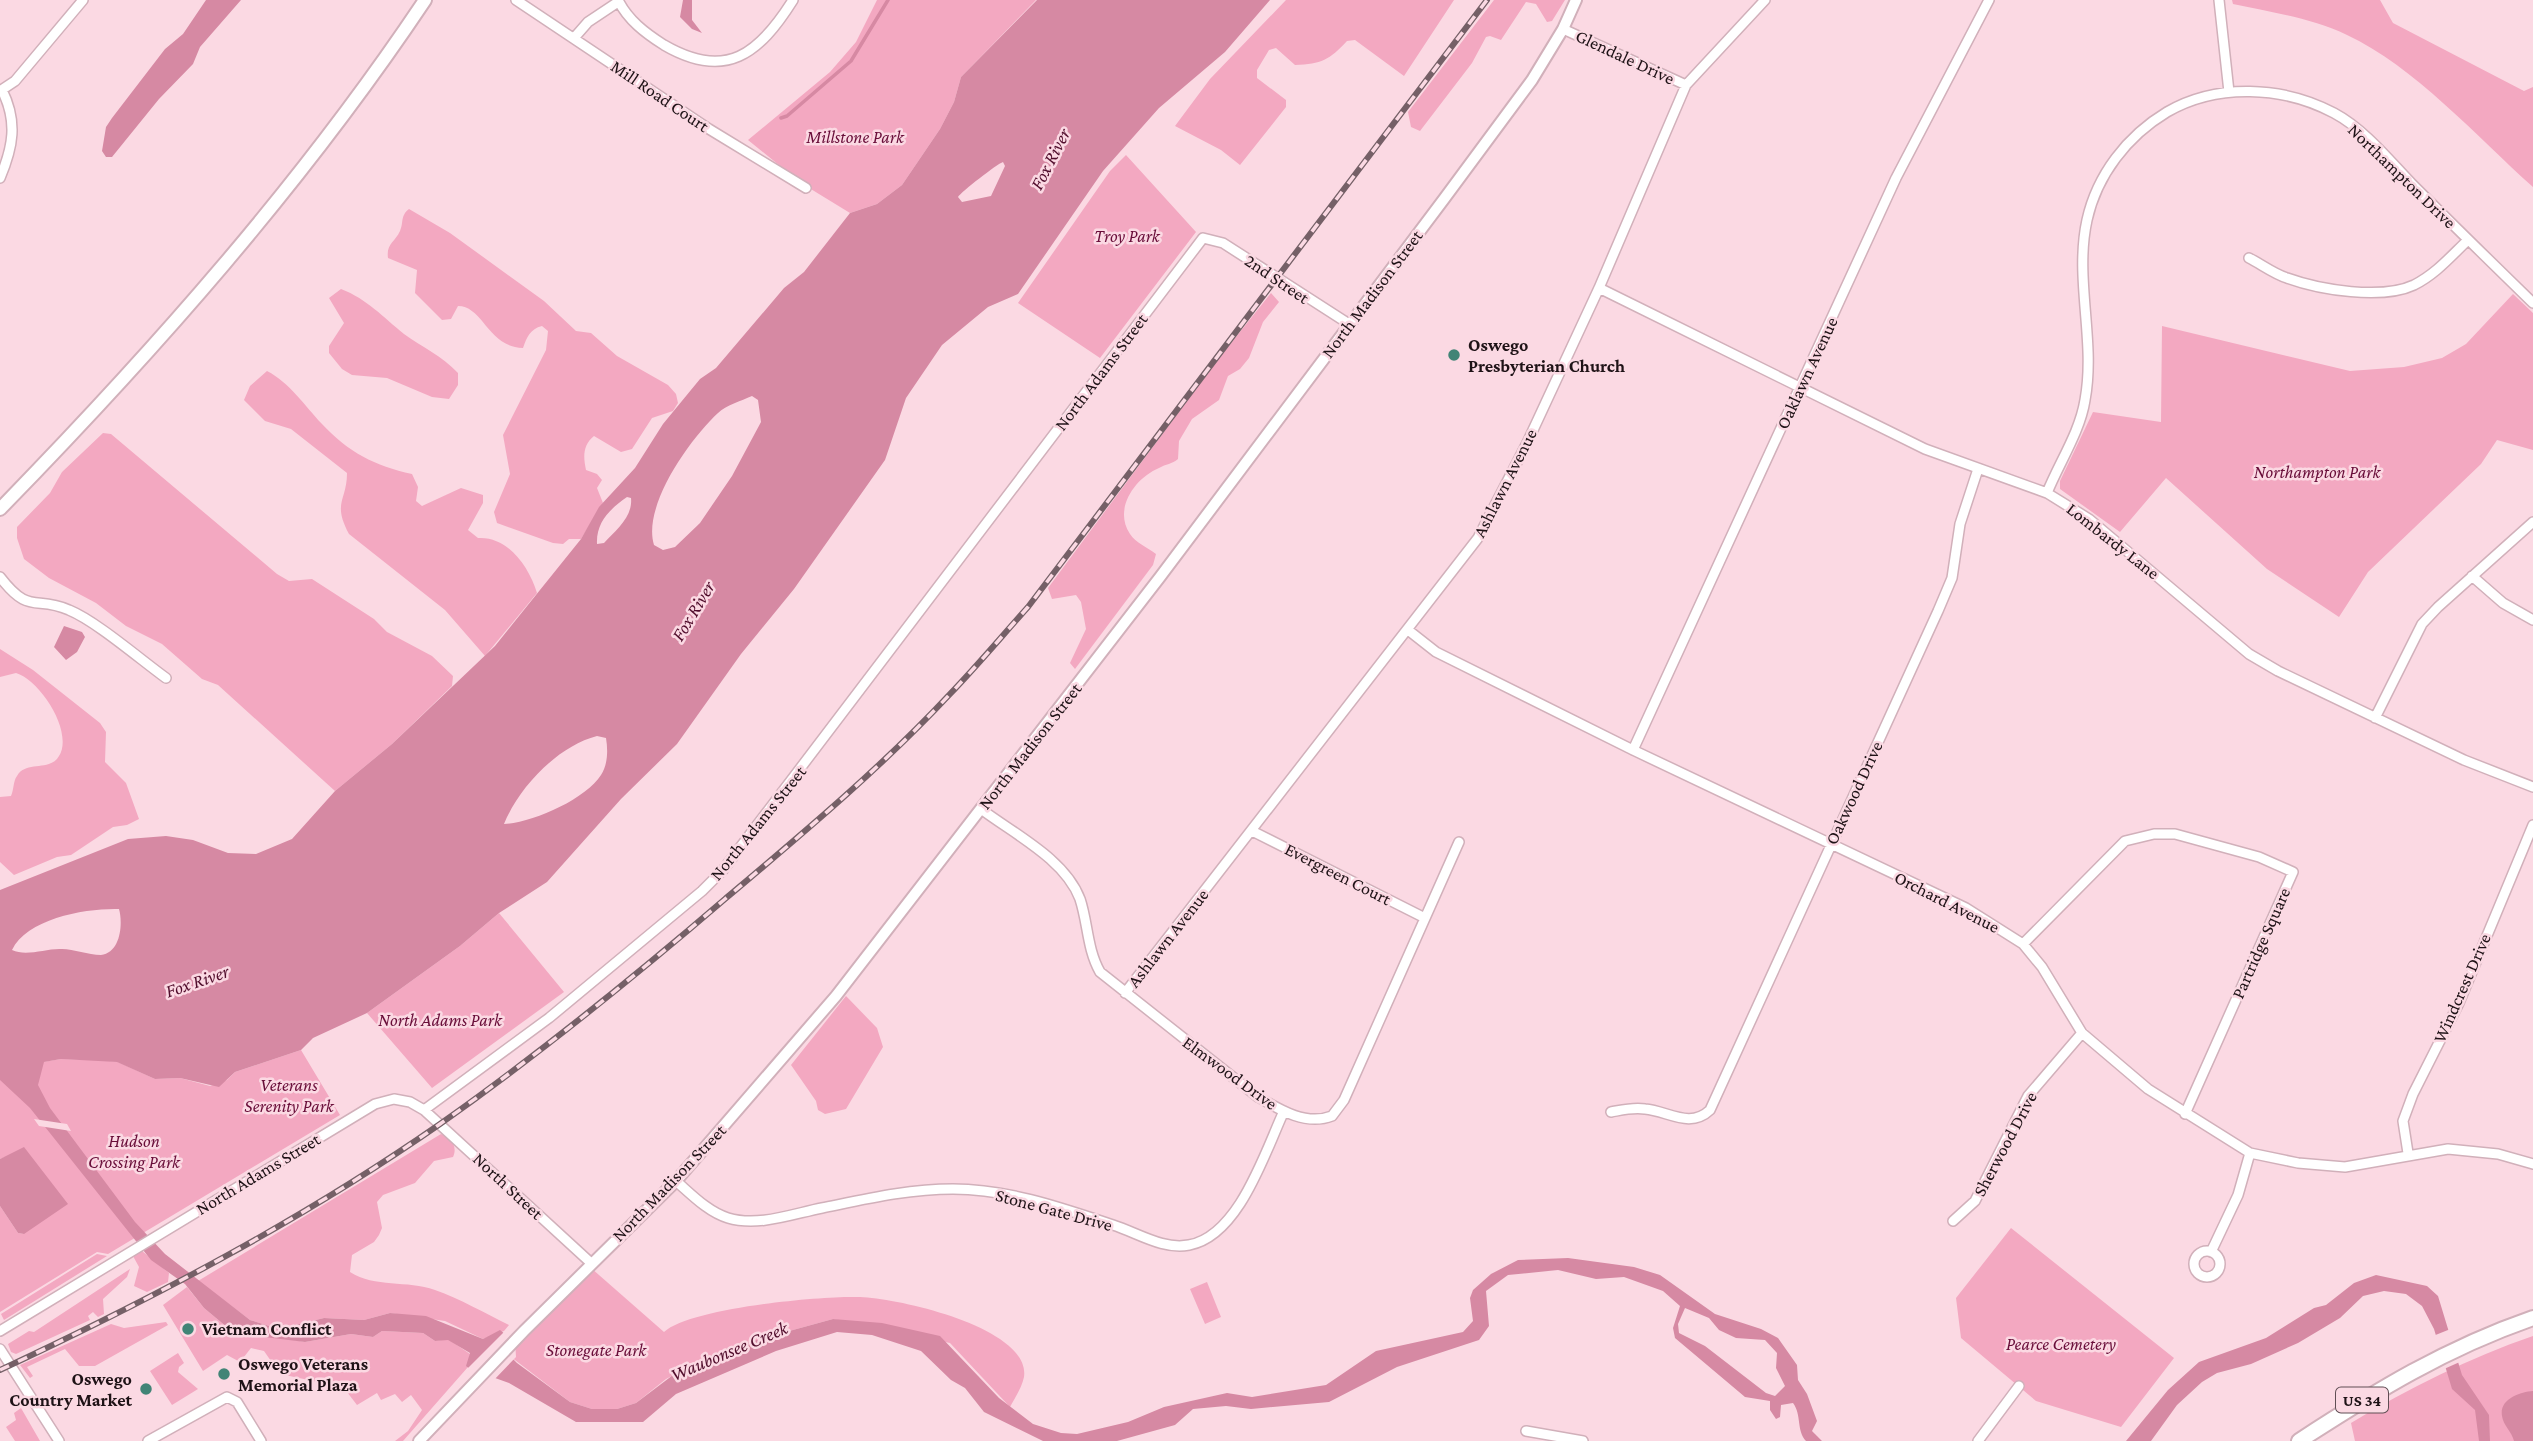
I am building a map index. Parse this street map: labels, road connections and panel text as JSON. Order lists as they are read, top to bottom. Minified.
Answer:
{"streets":{"main road":["US 34"],"street":["Glendale Drive","Mill Road Court","Northampton Drive","2nd Street","North Madison Street","North Adams Street","Oaklawn Avenue","Ashlawn Avenue","Lombardy Lane","Oakwood Drive","Evergreen Court","Orchard Avenue","Partridge Square","Windcrest Drive","Elmwood Drive","Sherwood Drive","North Street","Stone Gate Drive"]},"crossings":[["Glendale Drive","North Madison Street"],["Glendale Drive","Ashlawn Avenue"],["Northampton Drive","Lombardy Lane"],["2nd Street","North Madison Street"],["2nd Street","North Adams Street"],["North Madison Street","Elmwood Drive"],["North Madison Street","North Street"],["North Madison Street","Stone Gate Drive"],["North Adams Street","North Street"],["Oaklawn Avenue","Lombardy Lane"],["Oaklawn Avenue","Orchard Avenue"],["Ashlawn Avenue","Lombardy Lane"],["Ashlawn Avenue","Evergreen Court"],["Ashlawn Avenue","Orchard Avenue"],["Ashlawn Avenue","Elmwood Drive"],["Lombardy Lane","Oakwood Drive"],["Oakwood Drive","Orchard Avenue"],["Evergreen Court","Elmwood Drive"],["Orchard Avenue","Partridge Square"],["Orchard Avenue","Windcrest Drive"],["Orchard Avenue","Sherwood Drive"],["Elmwood Drive","Stone Gate Drive"]],"water":["Fox River","Waubonsee Creek"],"parks":["Millstone Park","Troy Park","Northampton Park","North Adams Park","Veterans Serenity Park","Hudson Crossing Park","Pearce Cemetery","Stonegate Park"],"places":["Oswego Presbyterian Church","Vietnam Conflict","Oswego Veterans Memorial Plaza","Oswego Country Market"]}
